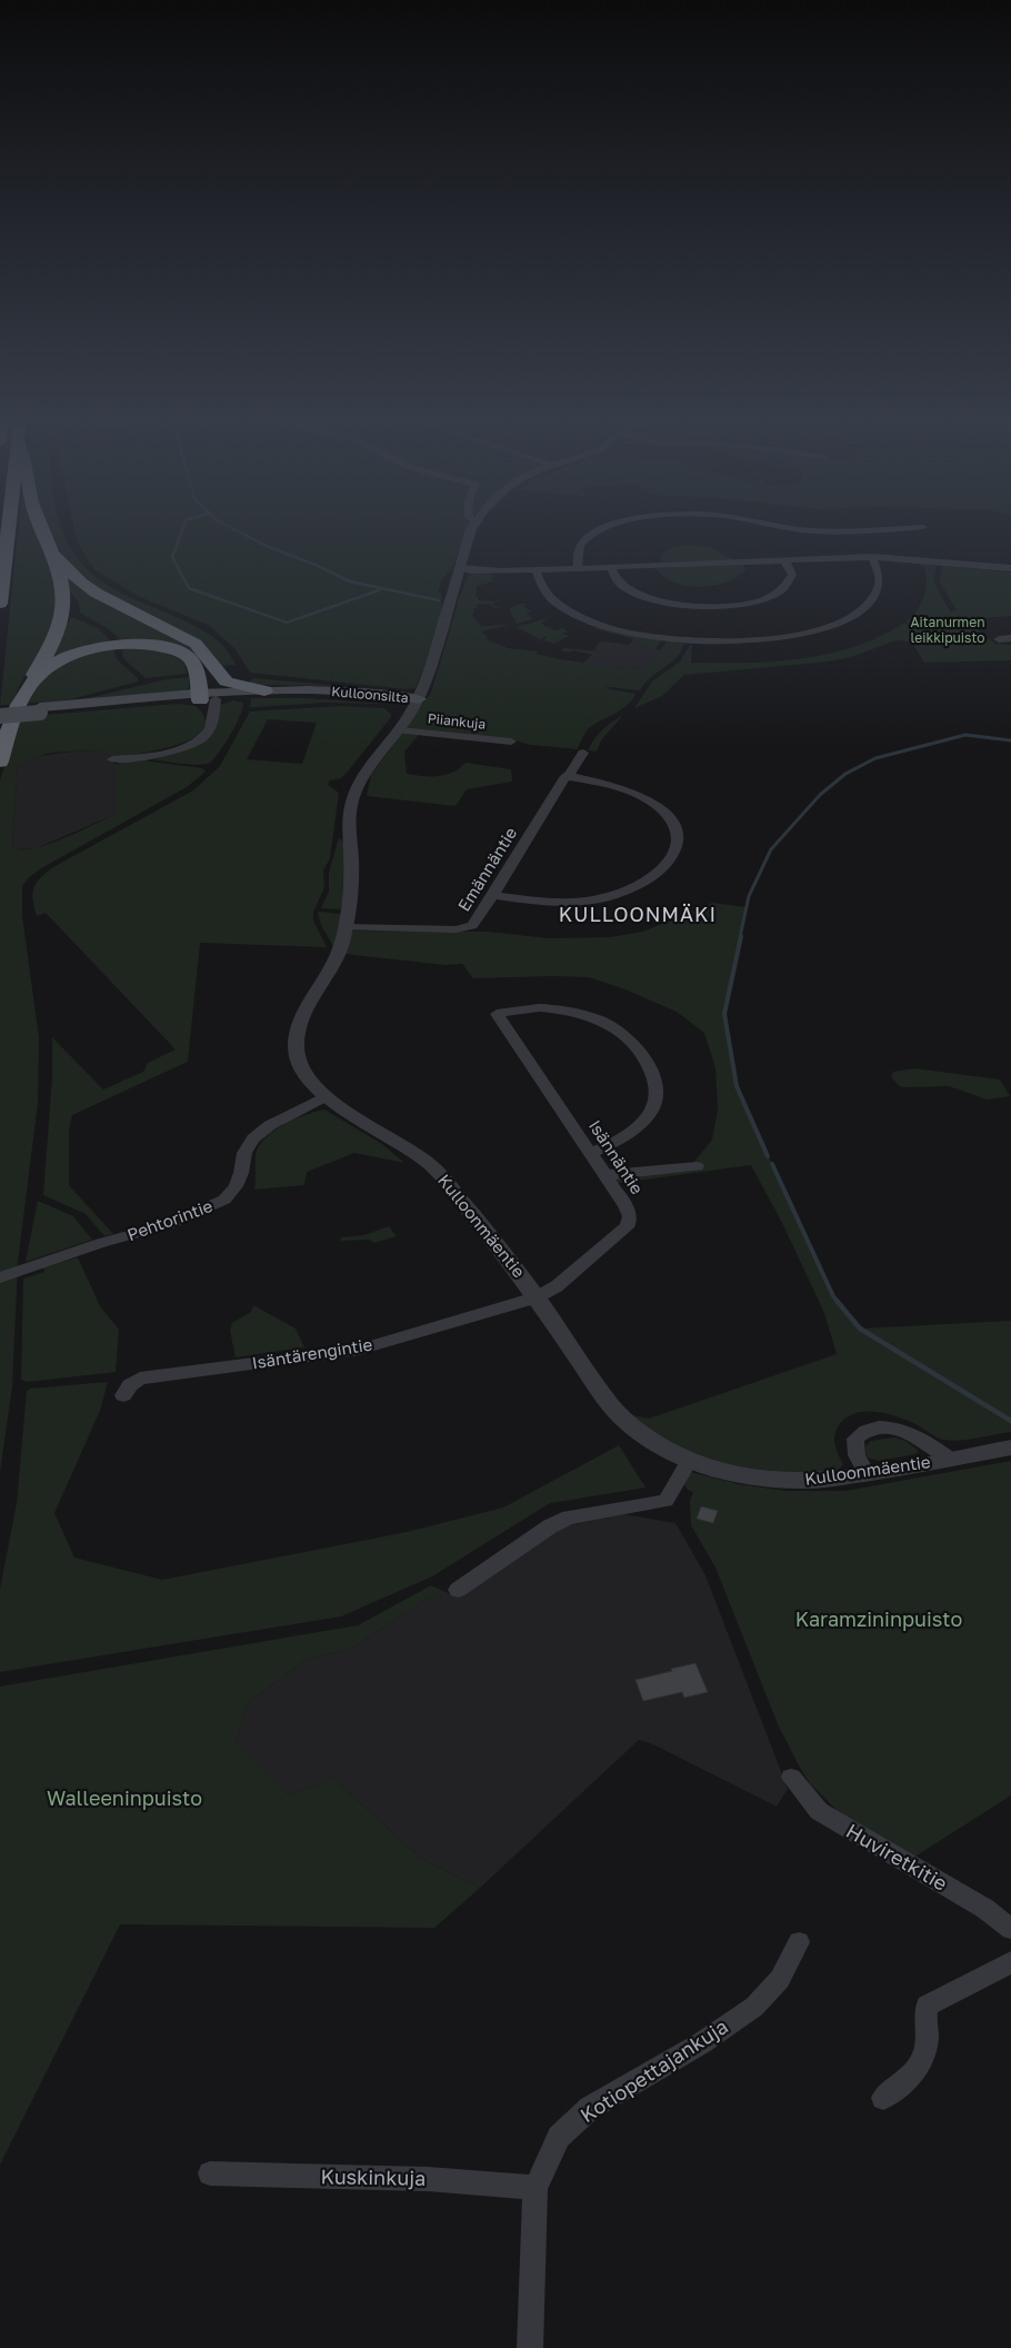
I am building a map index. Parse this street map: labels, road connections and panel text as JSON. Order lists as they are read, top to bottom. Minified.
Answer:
{"streets":{"main road":["Kulloonsilta"],"street":["Piiankuja","Emännäntie","Isännäntie","Pehtorintie","Kulloonmäentie","Isäntärengintie","Huviretkitie","Kotiopettajankuja","Kuskinkuja"]},"crossings":[["Kulloonsilta","Kulloonmäentie"],["Piiankuja","Kulloonmäentie"],["Emännäntie","Kulloonmäentie"],["Isännäntie","Kulloonmäentie"],["Isännäntie","Isäntärengintie"],["Pehtorintie","Kulloonmäentie"],["Kulloonmäentie","Isäntärengintie"],["Kotiopettajankuja","Kuskinkuja"]],"districts":["KULLOONMÄKI"],"parks":["Aitanurmen leikkipuisto","Karamzininpuisto","Walleeninpuisto"]}
